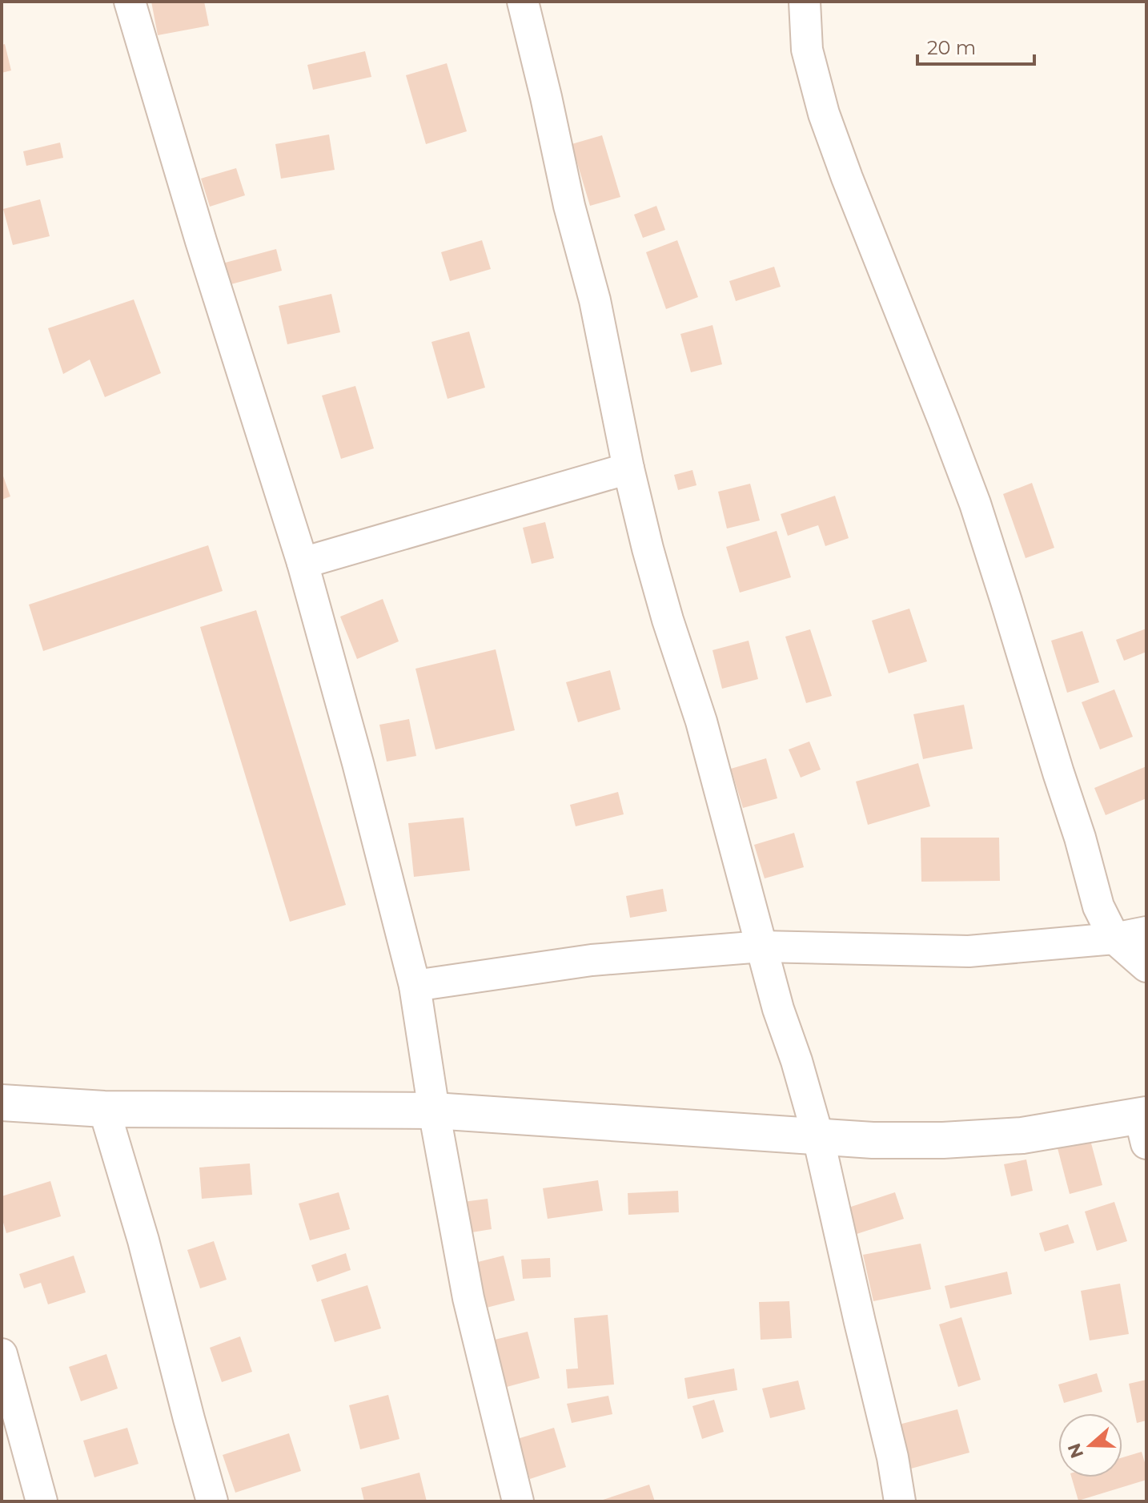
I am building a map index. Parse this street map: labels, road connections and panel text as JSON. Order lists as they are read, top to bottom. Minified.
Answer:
{"scale_bar":"20 m","north":"left"}
